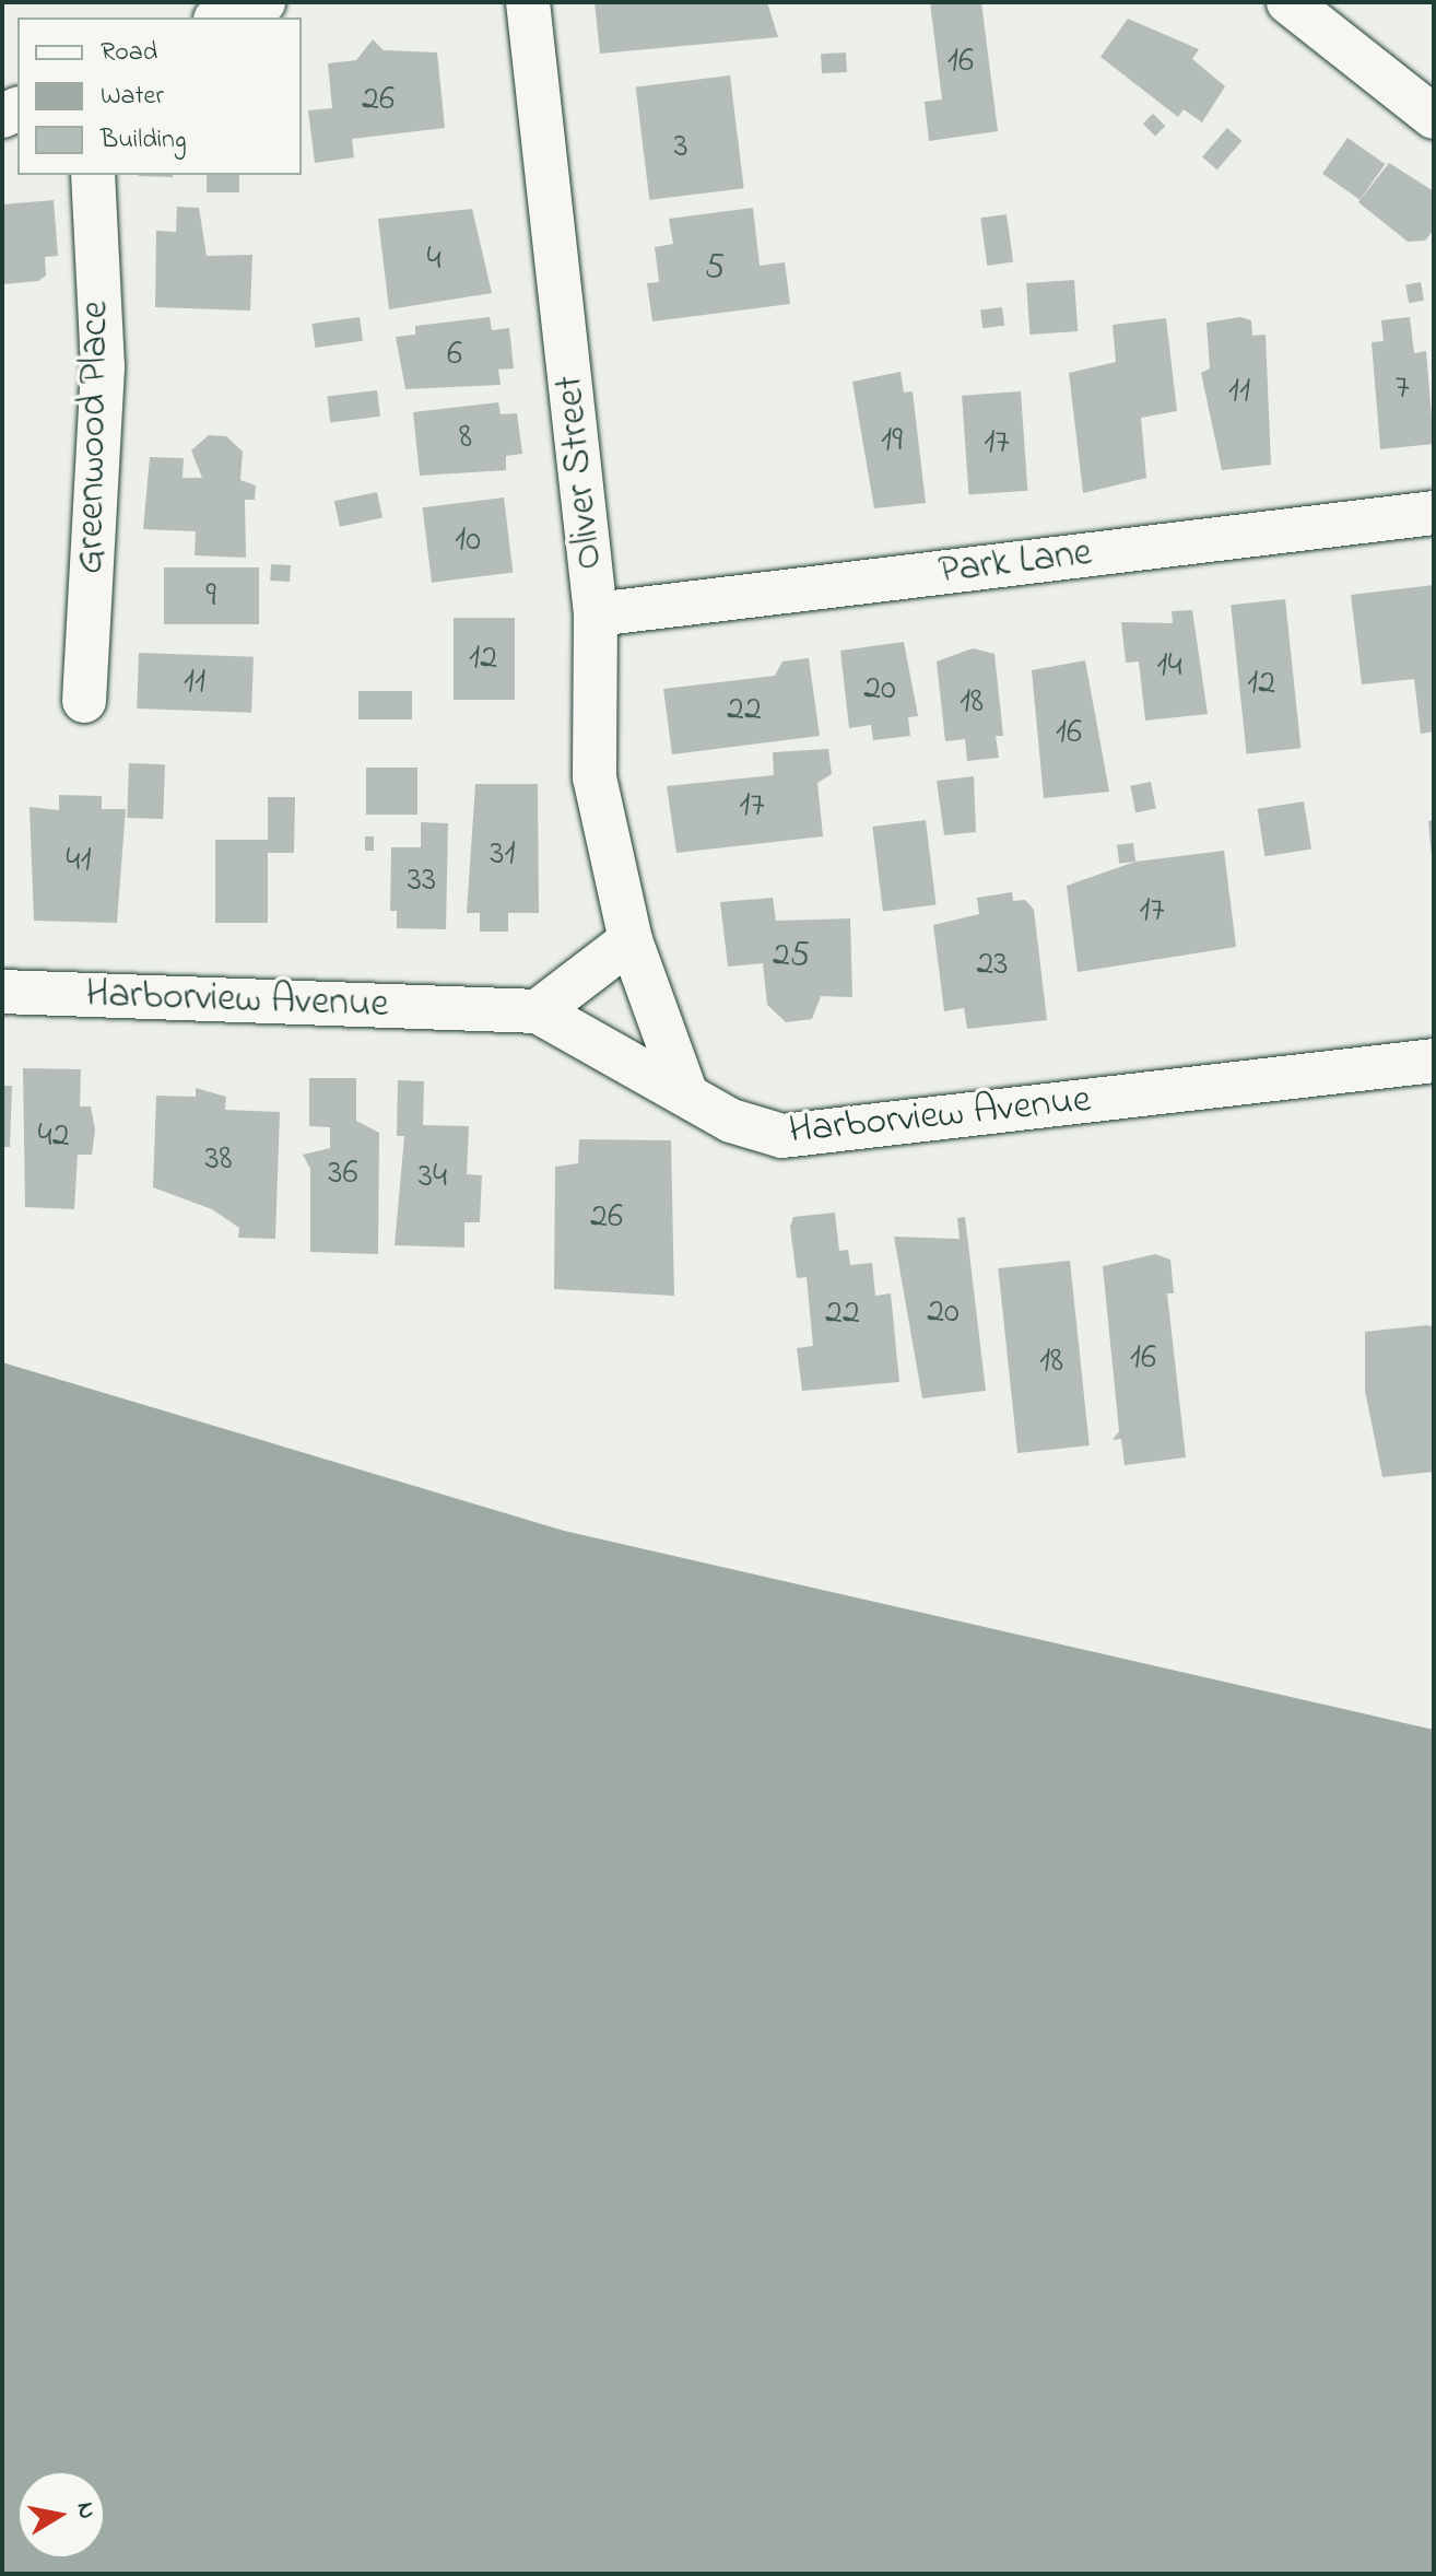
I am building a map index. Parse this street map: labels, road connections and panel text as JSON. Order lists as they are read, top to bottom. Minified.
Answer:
{"streets":{"street":["Greenwood Place","Oliver Street","Park Lane","Harborview Avenue"]},"crossings":[["Oliver Street","Park Lane"],["Oliver Street","Harborview Avenue"]],"house_numbers":["16","26","3","4","5","6","7","11","8","19","17","10","9","12","14","11","12","20","18","22","16","17","31","41","33","17","25","23","42","38","36","34","26","20","22","16","18"],"legend":["Road","Water","Building"],"north":"right"}
